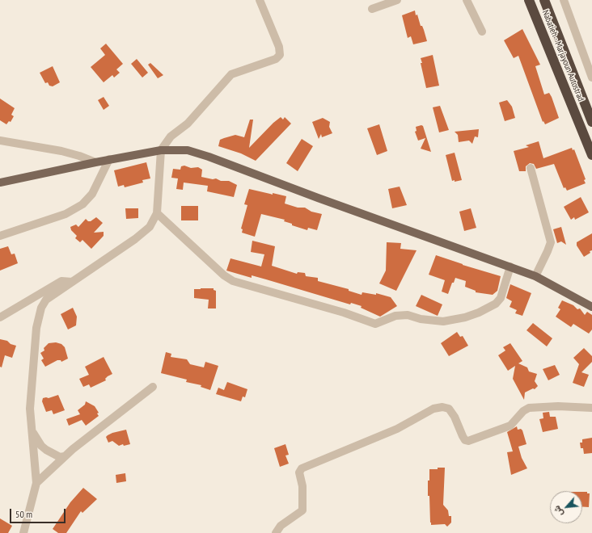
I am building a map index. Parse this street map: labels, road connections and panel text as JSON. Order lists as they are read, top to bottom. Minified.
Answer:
{"streets":{"highway":["Nabatieh - Marjayoun Autostrad"]},"scale_bar":"50 m","north":"bottom left"}
